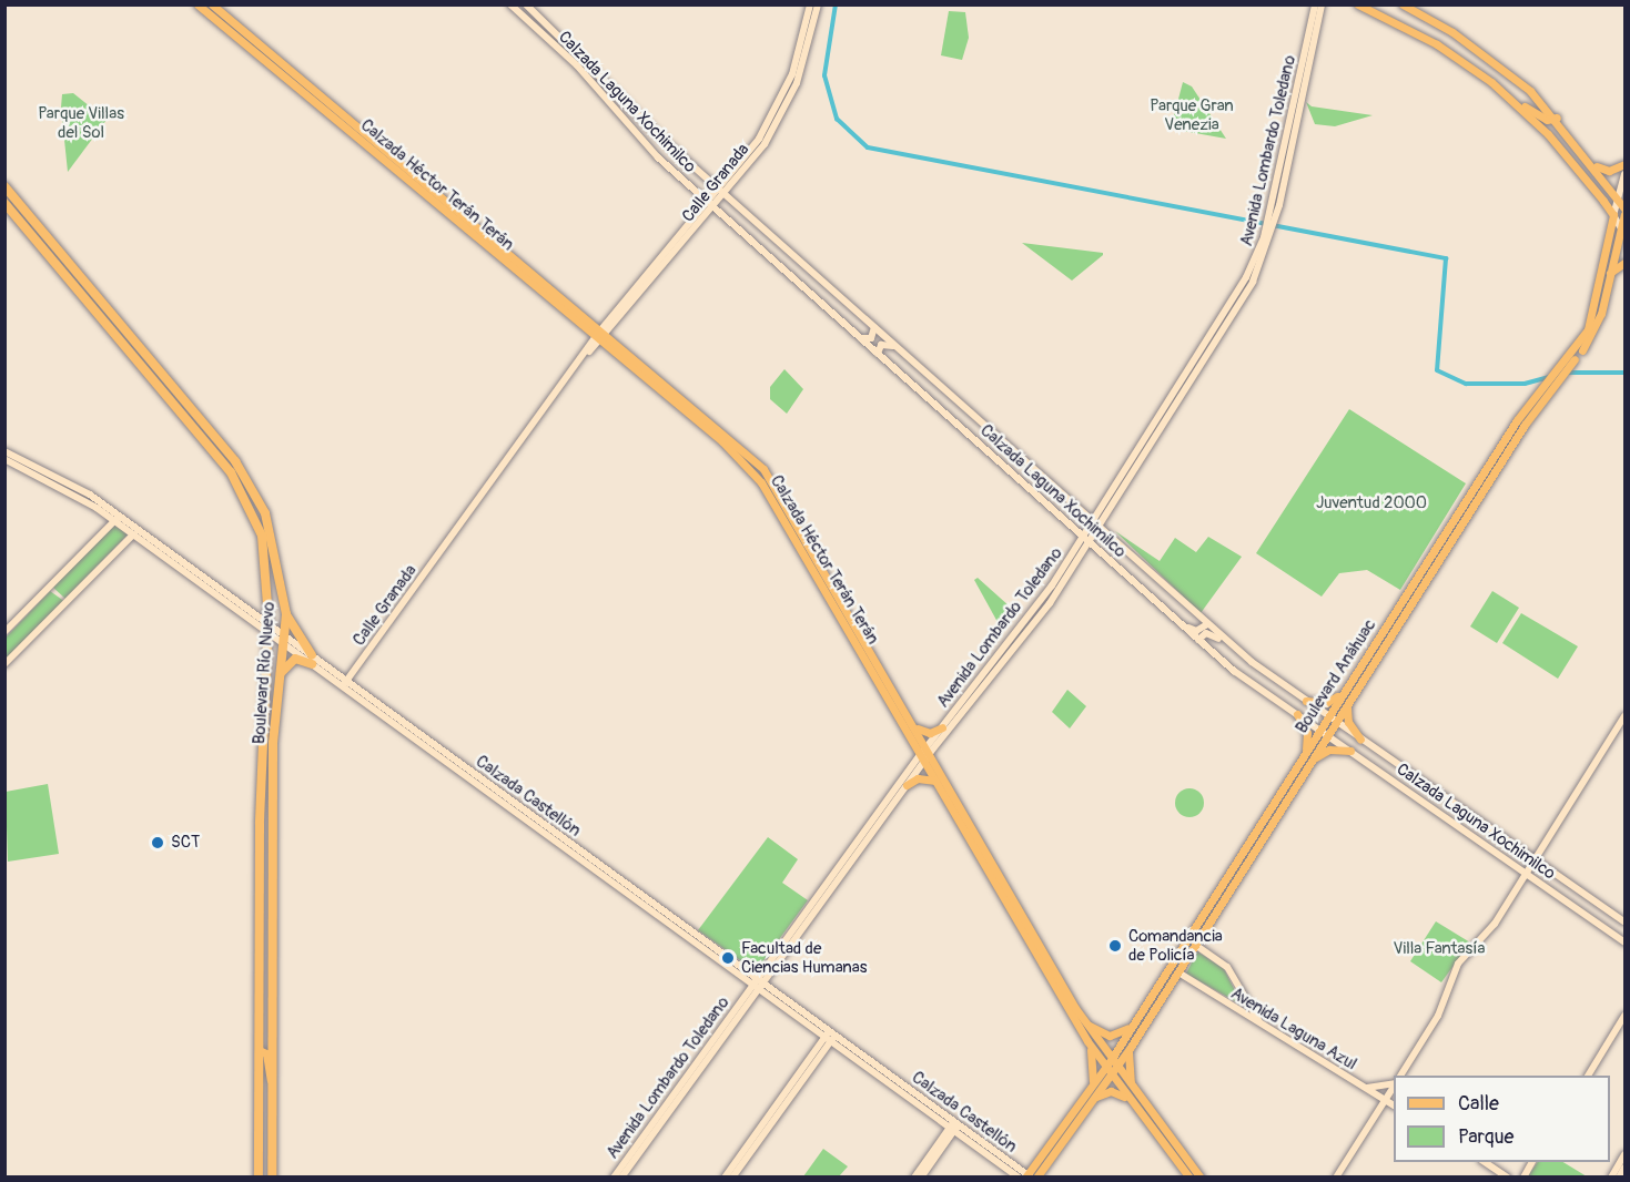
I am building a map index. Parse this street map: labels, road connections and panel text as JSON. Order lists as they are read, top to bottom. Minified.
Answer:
{"streets":{"highway":["Boulevard Río Nuevo"],"main road":["Calzada Laguna Xochimilco","Avenida Lombardo Toledano","Calle Granada","Calzada Héctor Terán Terán","Boulevard Anáhuac","Calzada Castellón","Avenida Laguna Azul"]},"crossings":[["Calzada Laguna Xochimilco","Avenida Lombardo Toledano"],["Calzada Laguna Xochimilco","Calle Granada"],["Calzada Laguna Xochimilco","Boulevard Anáhuac"],["Avenida Lombardo Toledano","Calzada Héctor Terán Terán"],["Avenida Lombardo Toledano","Calzada Castellón"],["Calle Granada","Calzada Héctor Terán Terán"],["Calle Granada","Calzada Castellón"],["Calzada Héctor Terán Terán","Boulevard Anáhuac"],["Boulevard Río Nuevo","Calzada Castellón"],["Boulevard Anáhuac","Calzada Castellón"],["Boulevard Anáhuac","Avenida Laguna Azul"]],"parks":["Parque Gran Venezia","Parque Villas del Sol","Juventud 2000","Villa Fantasía"],"places":["SCT","Comandancia de Policía","Facultad de Ciencias Humanas"],"legend":["Calle","Parque"]}
